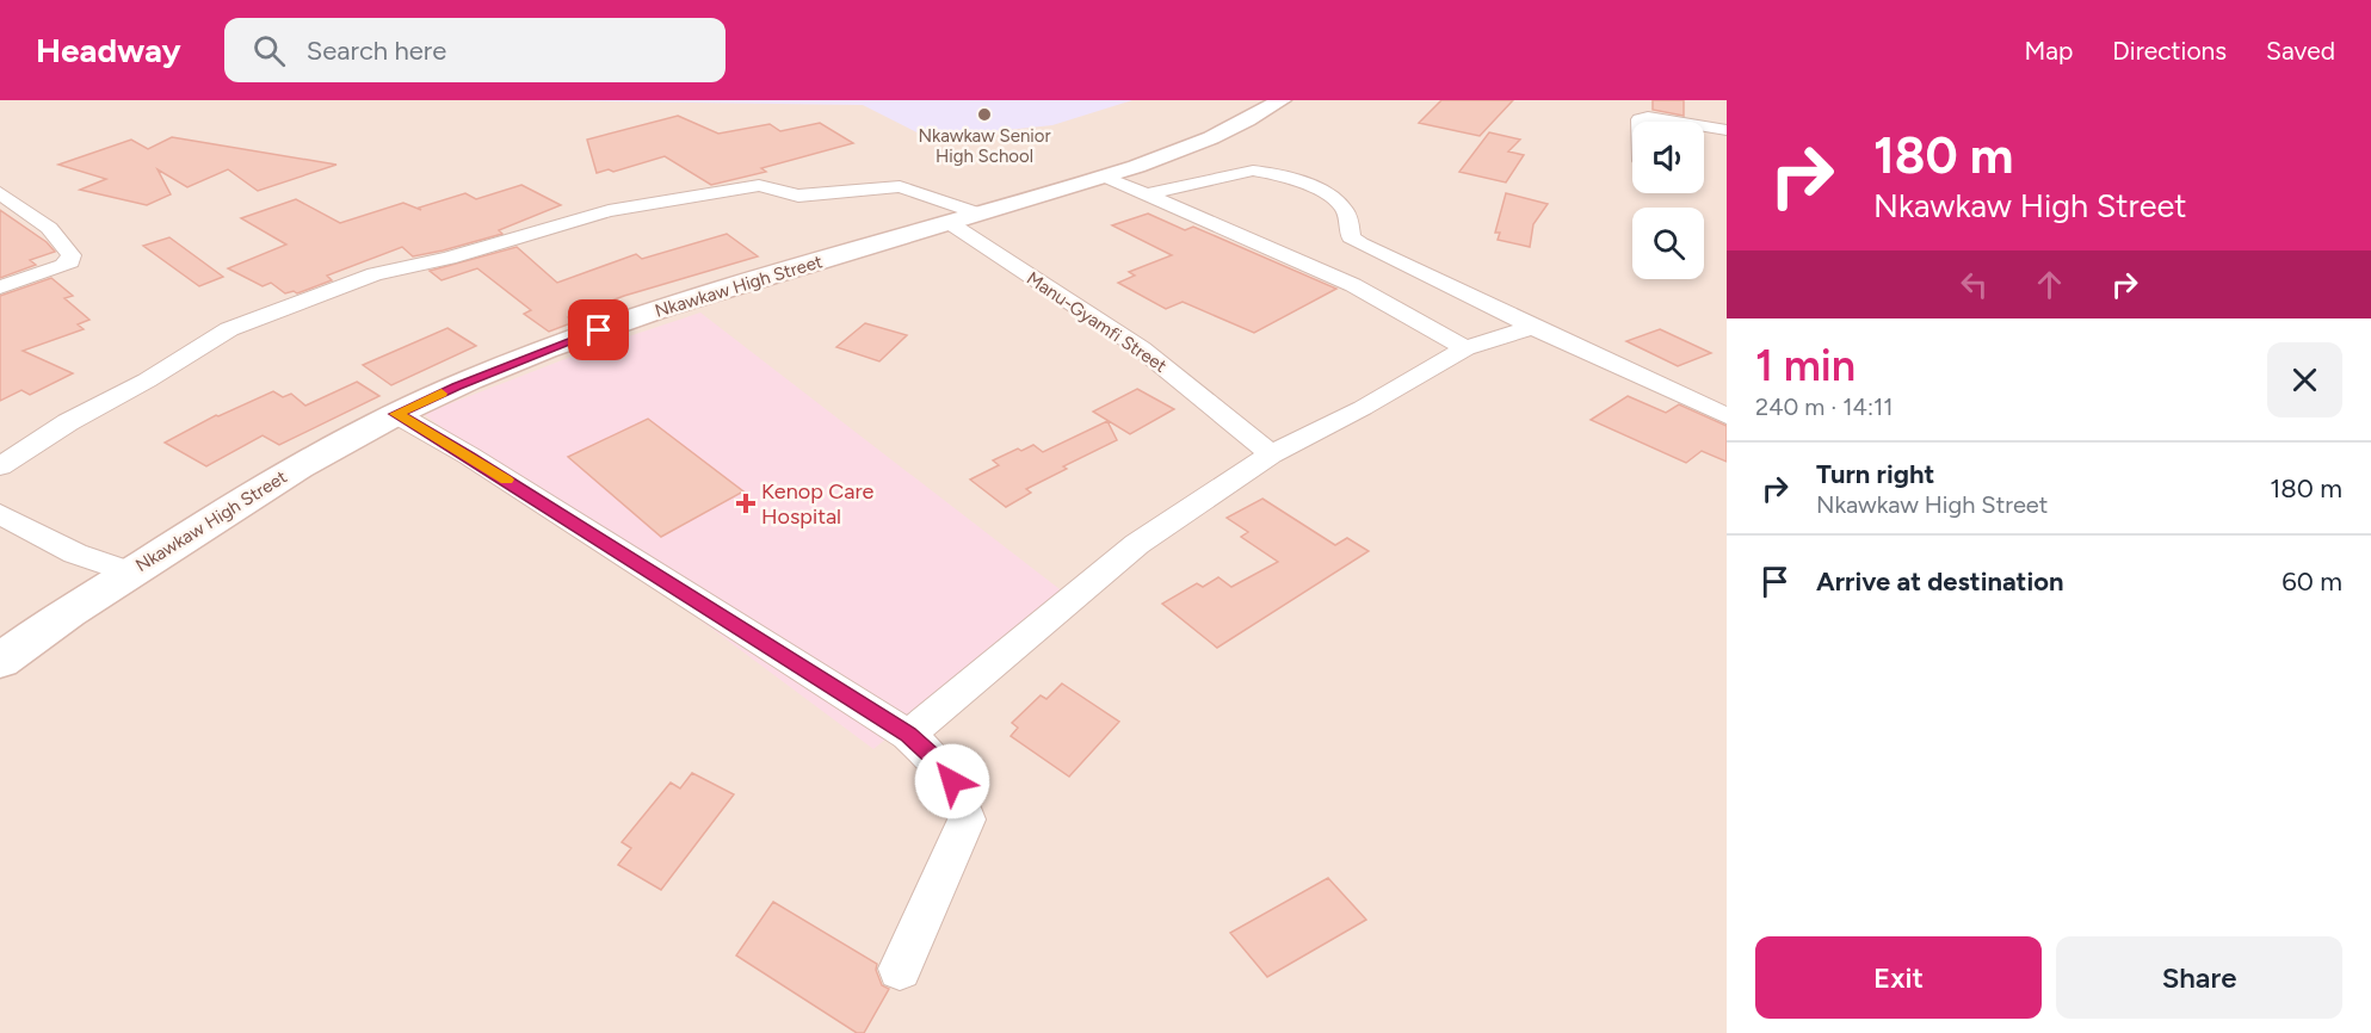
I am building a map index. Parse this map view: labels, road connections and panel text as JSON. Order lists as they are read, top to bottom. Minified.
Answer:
{"streets":{"main road":["Nkawkaw High Street"],"street":["Manu-Gyamfi Street"]},"crossings":[["Nkawkaw High Street","Manu-Gyamfi Street"]],"places":{"other":["Nkawkaw Senior High School"],"health":["Kenop Care Hospital"]},"page":{"header":"Headway","search":"Search here","nav":["Map","Directions","Saved"],"turn":["180 m","Nkawkaw High Street"],"heading":["1 min","240 m · 14:11"],"list":[{"name":"Turn right","note":"Nkawkaw High Street","value":"180 m"},{"name":"Arrive at destination","value":"60 m"}],"buttons":["Exit","Share"]}}
